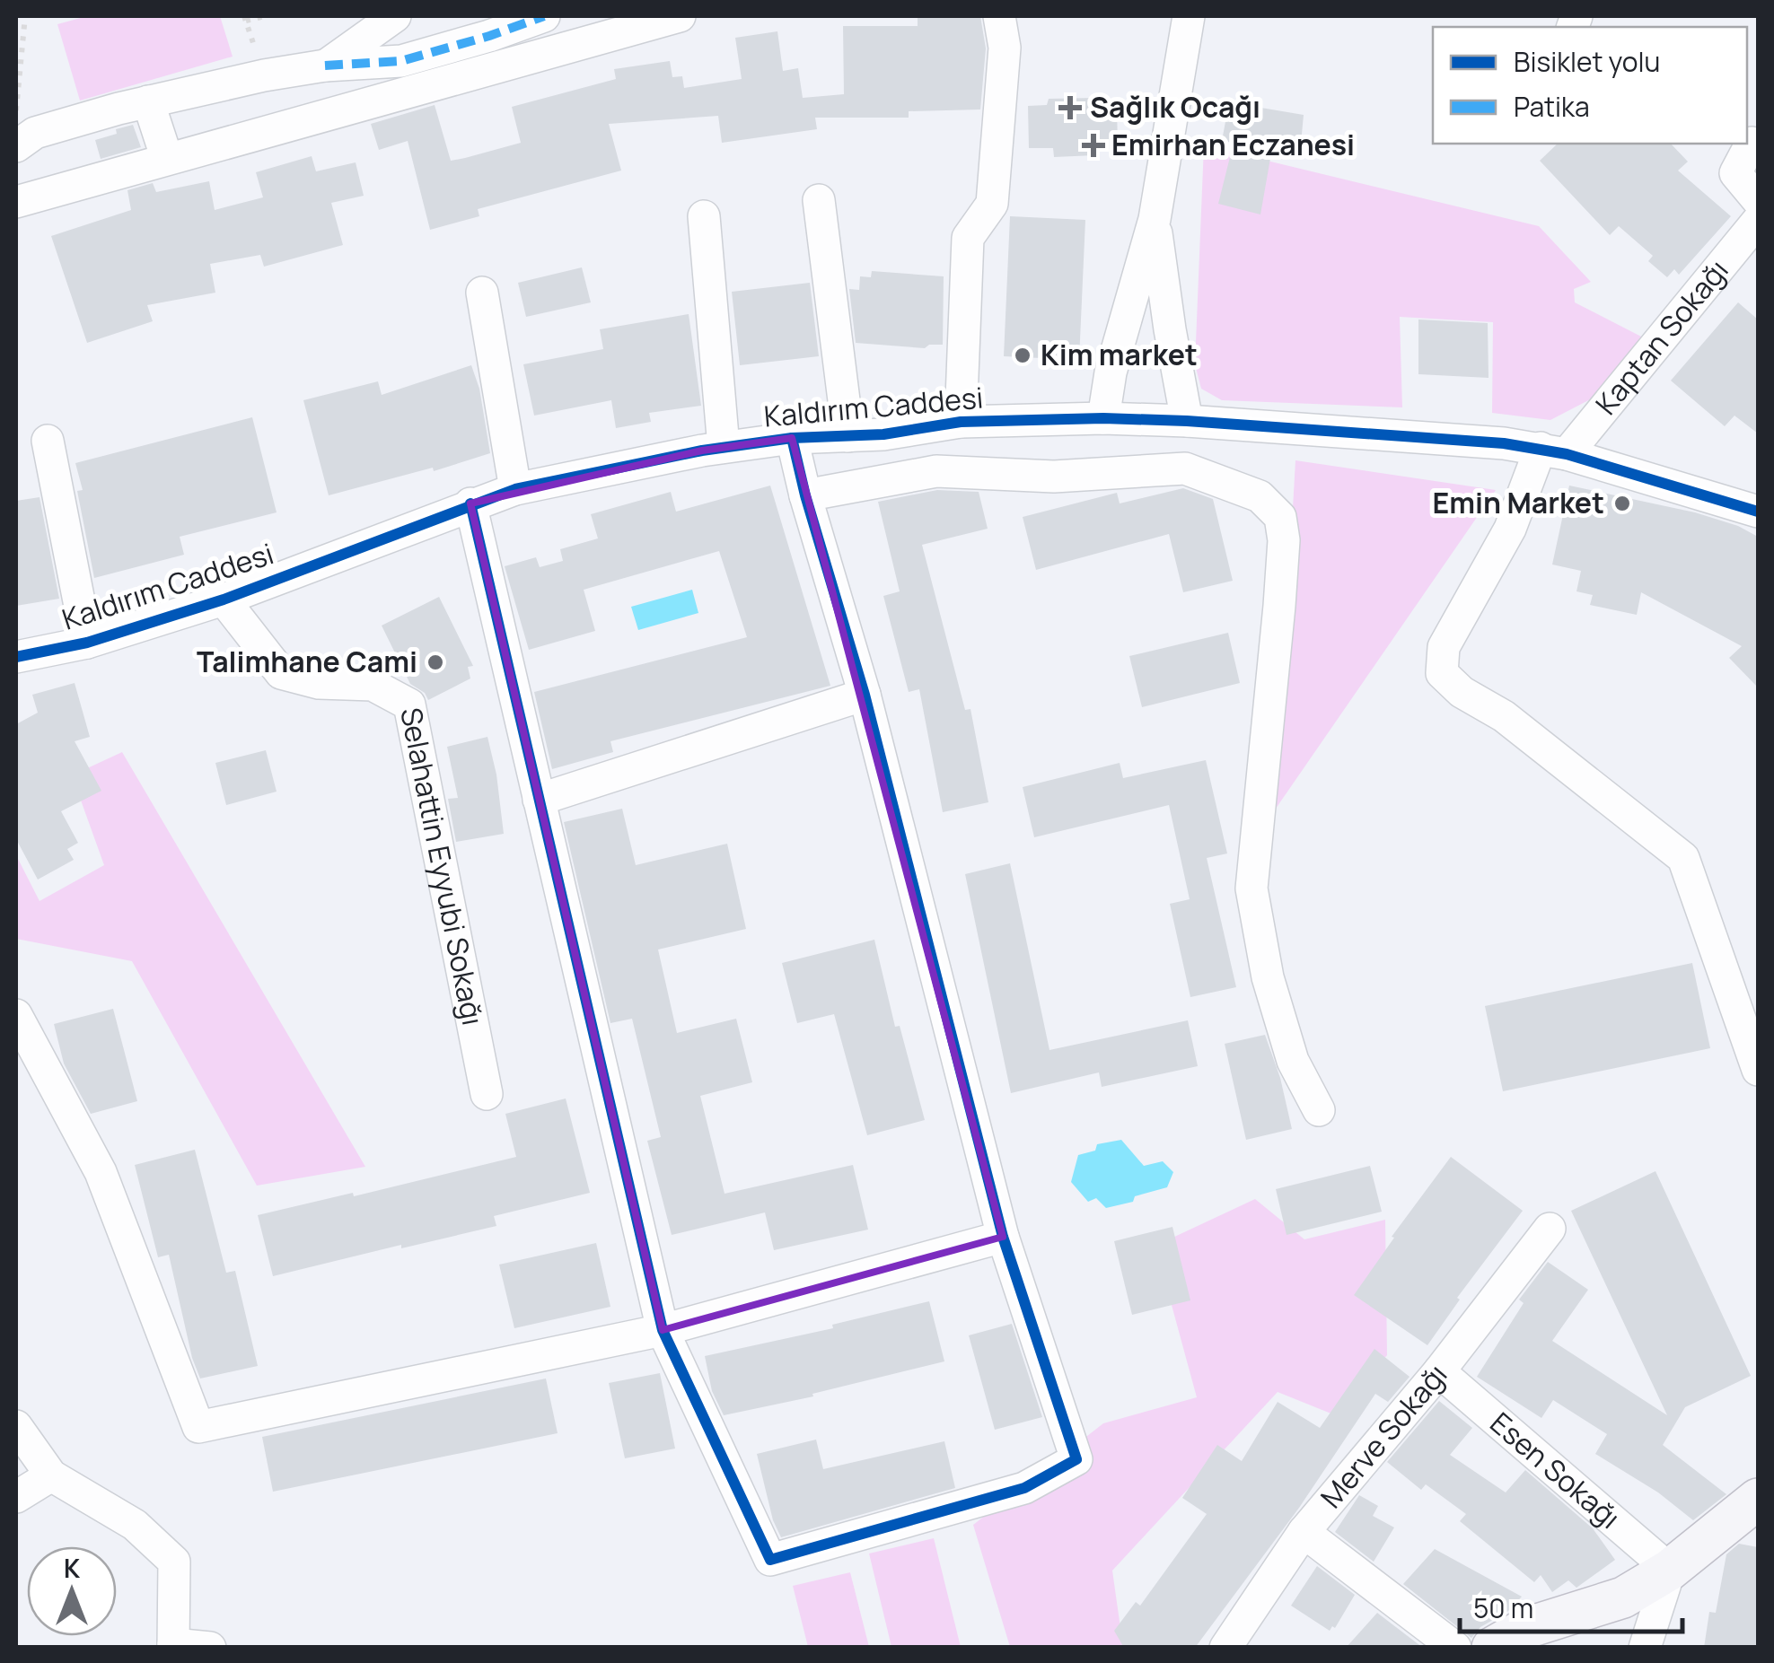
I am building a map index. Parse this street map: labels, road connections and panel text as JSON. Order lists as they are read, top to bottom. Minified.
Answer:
{"streets":{"street":["Kaptan Sokağı","Kaldırım Caddesi","Selahattin Eyyubi Sokağı","Merve Sokağı","Esen Sokağı"]},"crossings":[["Kaptan Sokağı","Kaldırım Caddesi"],["Kaldırım Caddesi","Selahattin Eyyubi Sokağı"],["Merve Sokağı","Esen Sokağı"]],"places":{"health":["Sağlık Ocağı","Emirhan Eczanesi"],"other":["Kim market","Emin Market","Talimhane Cami"]},"legend":["Bisiklet yolu","Patika"],"scale_bar":"50 m","north":"top"}
